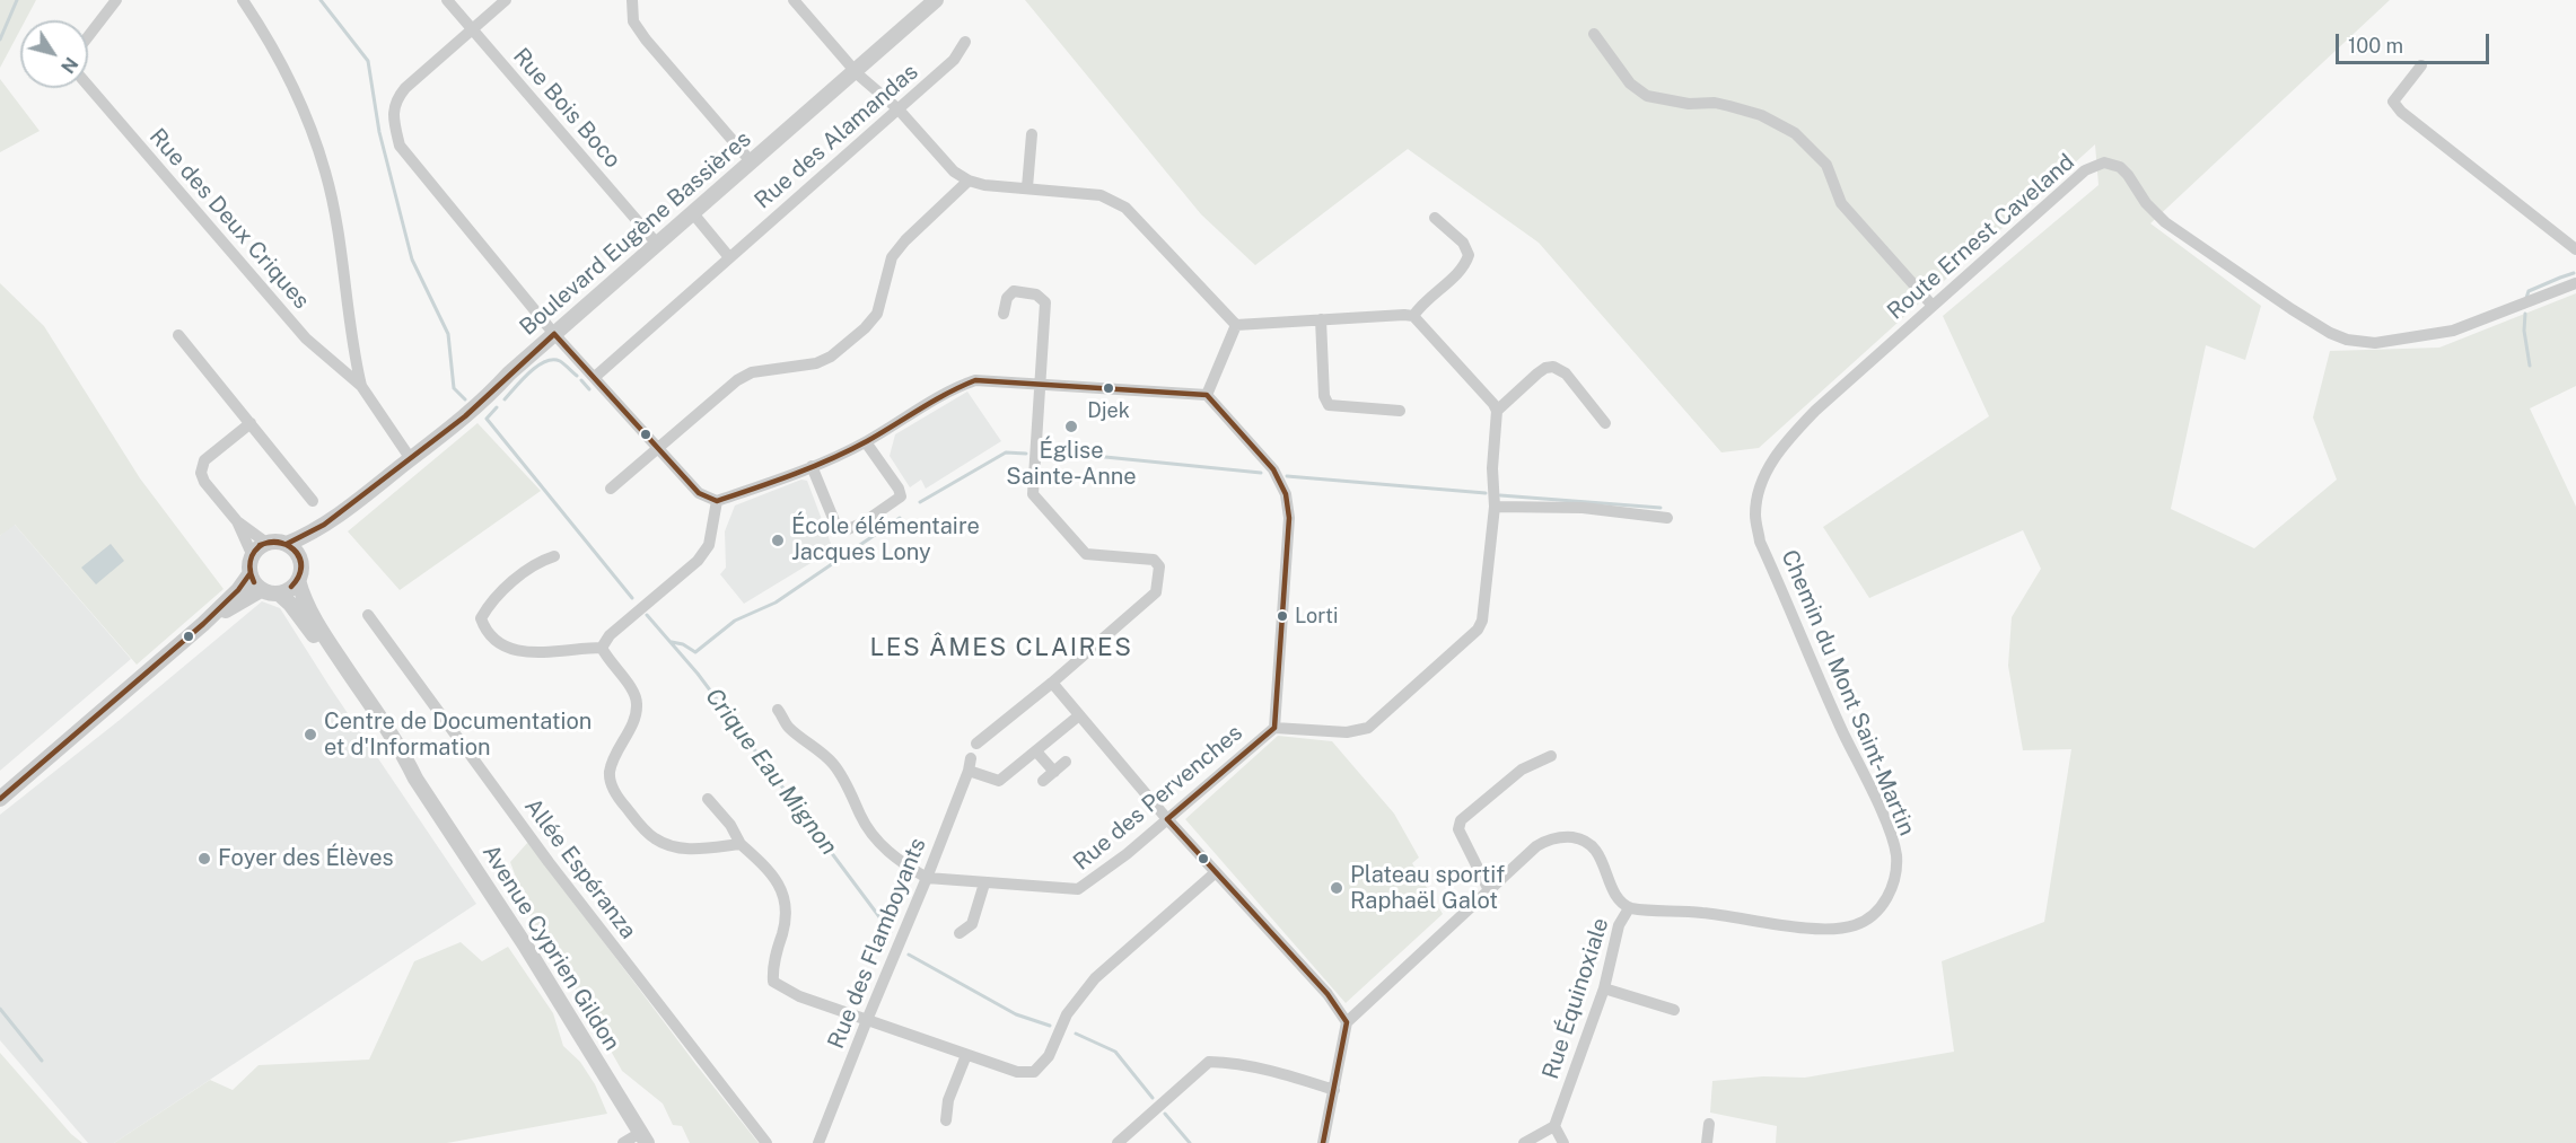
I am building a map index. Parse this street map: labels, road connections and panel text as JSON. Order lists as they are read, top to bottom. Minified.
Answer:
{"streets":{"street":["Rue Bois Boco","Rue des Alamandas","Rue des Deux Criques","Boulevard Eugène Bassières","Route Ernest Caveland","Chemin du Mont Saint-Martin","Rue des Pervenches","Allée Espéranza","Rue des Flamboyants","Avenue Cyprien Gildon","Rue Équinoxiale"]},"crossings":[["Rue Bois Boco","Boulevard Eugène Bassières"],["Rue des Deux Criques","Boulevard Eugène Bassières"],["Boulevard Eugène Bassières","Avenue Cyprien Gildon"],["Route Ernest Caveland","Chemin du Mont Saint-Martin"],["Chemin du Mont Saint-Martin","Rue Équinoxiale"],["Rue des Pervenches","Rue des Flamboyants"]],"districts":["LES ÂMES CLAIRES"],"water":["Crique Eau Mignon"],"places":["Djek","Église Sainte-Anne","École élémentaire Jacques Lony","Lorti","Centre de Documentation et d'Information","Foyer des Élèves","Plateau sportif Raphaël Galot"],"scale_bar":"100 m","north":"bottom right"}
